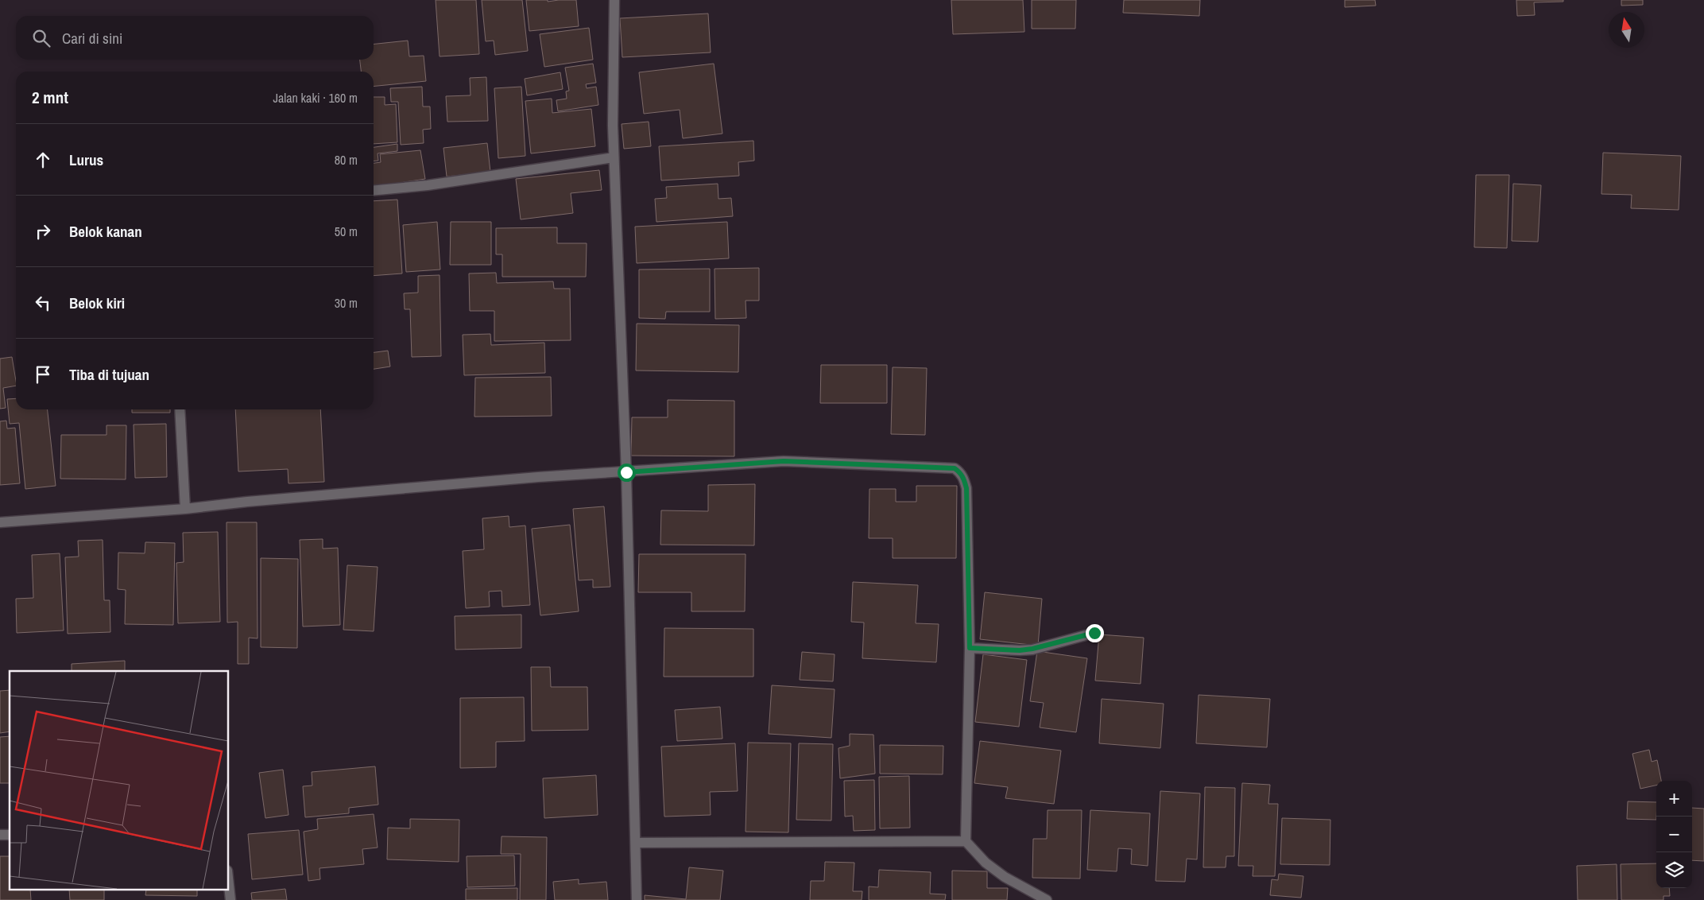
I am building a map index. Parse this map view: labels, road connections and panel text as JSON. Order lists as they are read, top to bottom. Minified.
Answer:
{"north":"top","page":{"search":"Cari di sini","heading":["2 mnt","Jalan kaki · 160 m"],"list":[["Lurus","80 m"],["Belok kanan","50 m"],["Belok kiri","30 m"],"Tiba di tujuan"],"map_buttons":["+","−"]}}
